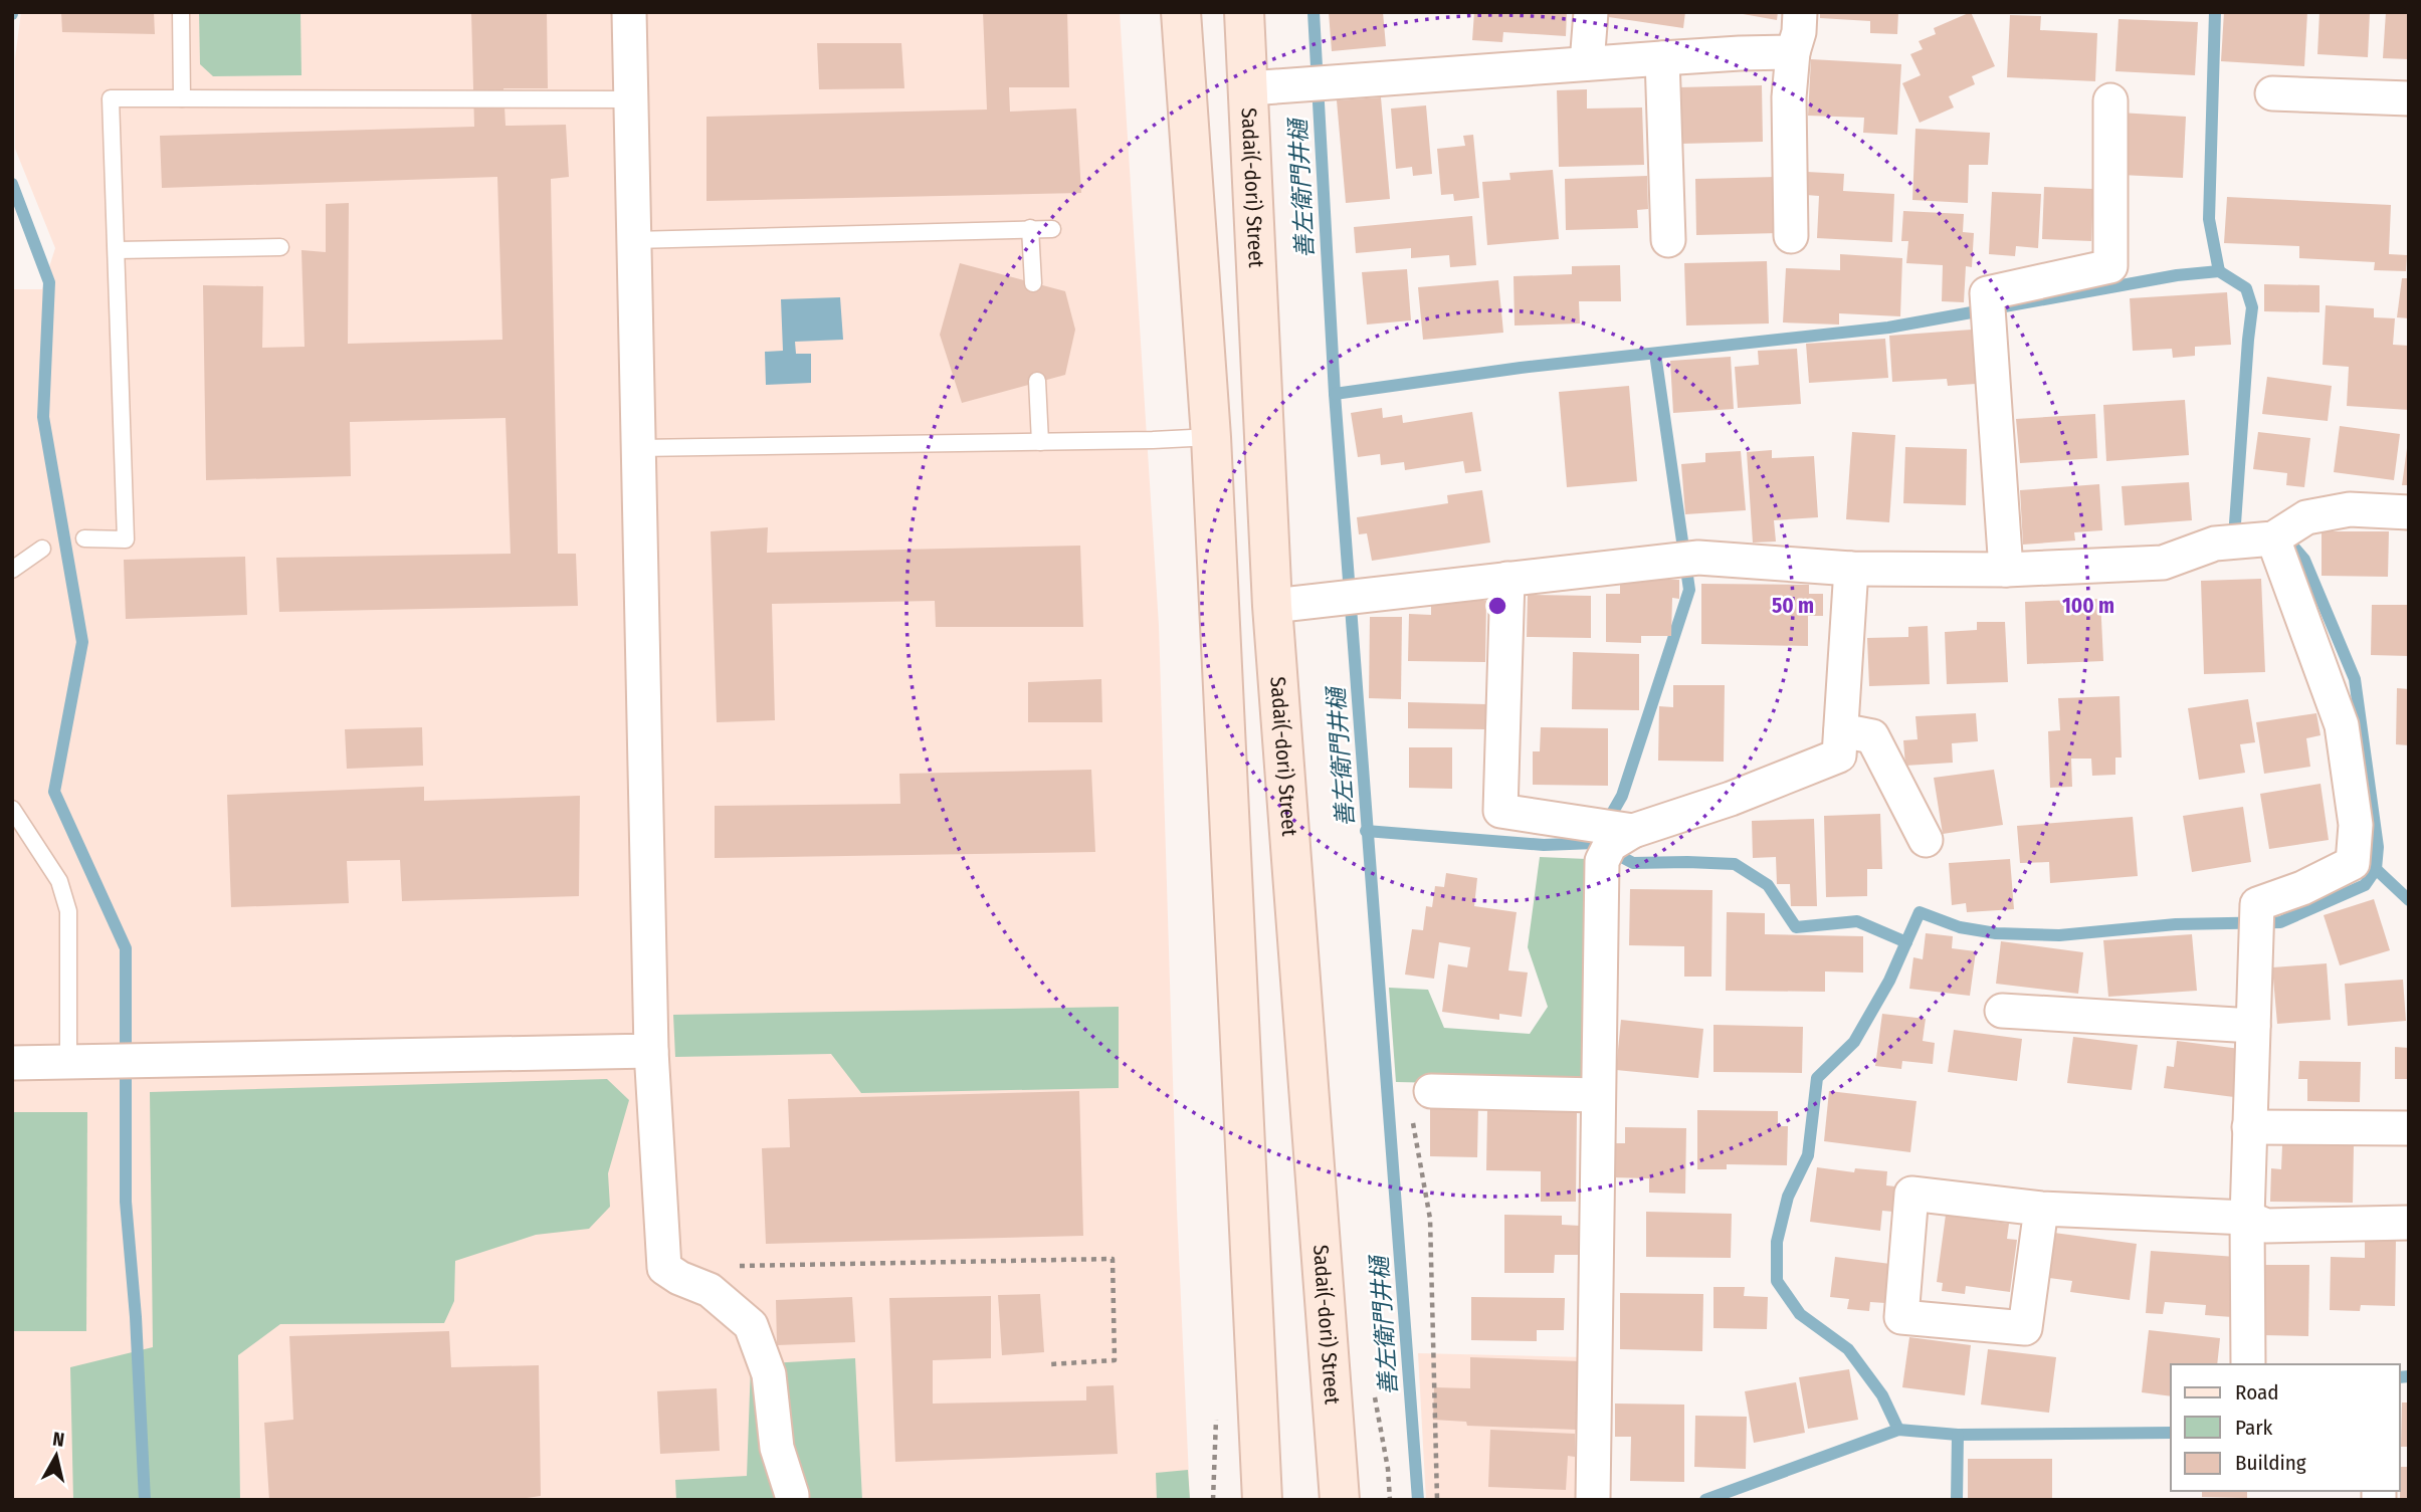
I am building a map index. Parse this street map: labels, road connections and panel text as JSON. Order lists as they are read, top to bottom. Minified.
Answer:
{"streets":{"main road":["Sadai(-dori) Street"]},"water":["善左衛門井樋"],"legend":["Road","Park","Building"],"north":"top","rings":["50 m","100 m"]}
